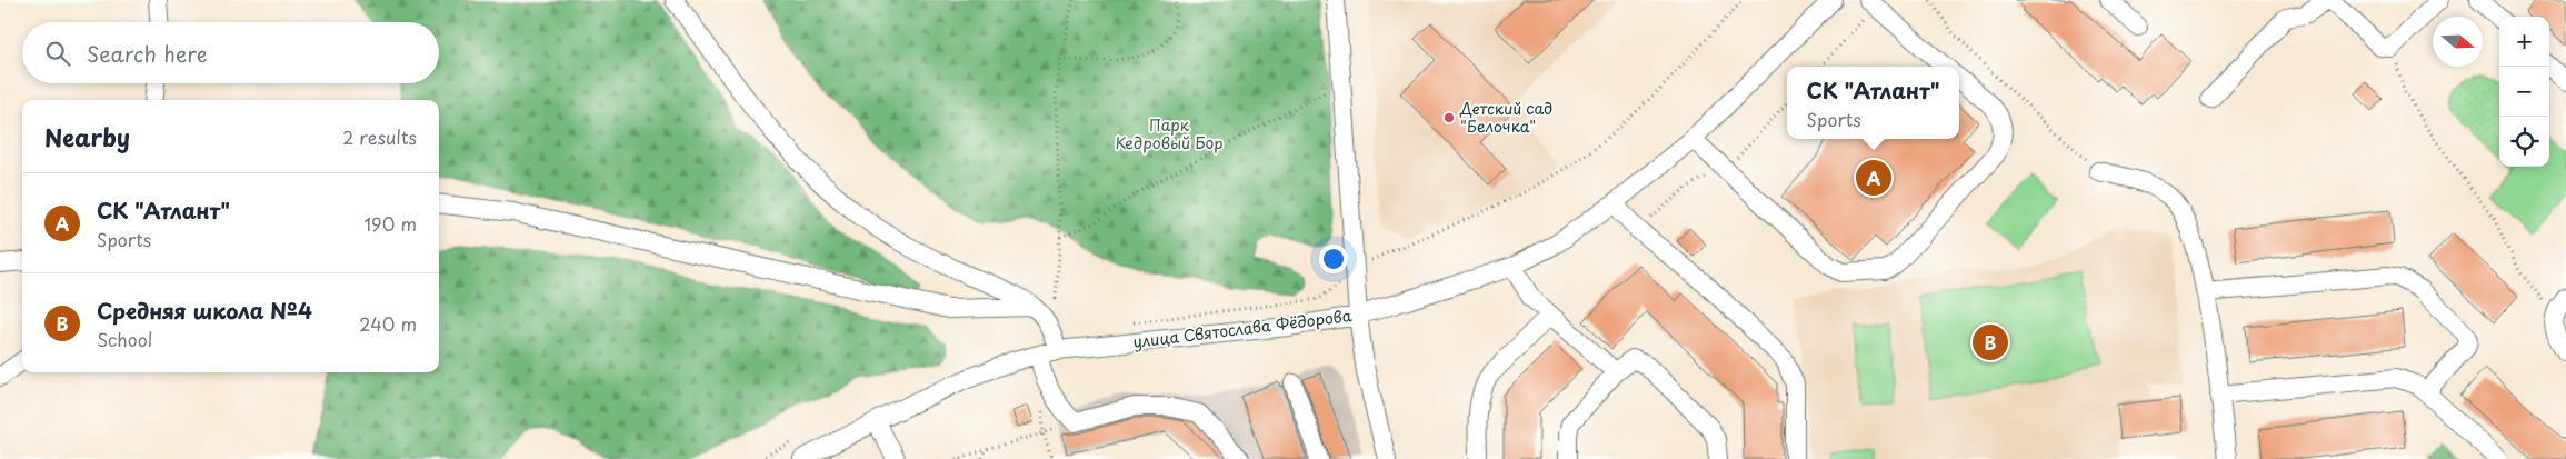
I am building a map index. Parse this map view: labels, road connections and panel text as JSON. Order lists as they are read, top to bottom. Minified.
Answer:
{"streets":{"street":["улица Святослава Фёдорова"]},"parks":["Парк Кедровый Бор"],"places":["Детский сад \"Белочка\""],"north":"right","page":{"map_buttons":["+","−"],"search":"Search here","popup":["СК \"Атлант\"","Sports"],"heading":["Nearby","2 results"],"pins":["A","B"],"list":[{"mark":"A","name":"СК \"Атлант\"","note":"Sports","value":"190 m"},{"mark":"B","name":"Средняя школа №4","note":"School","value":"240 m"}]}}
